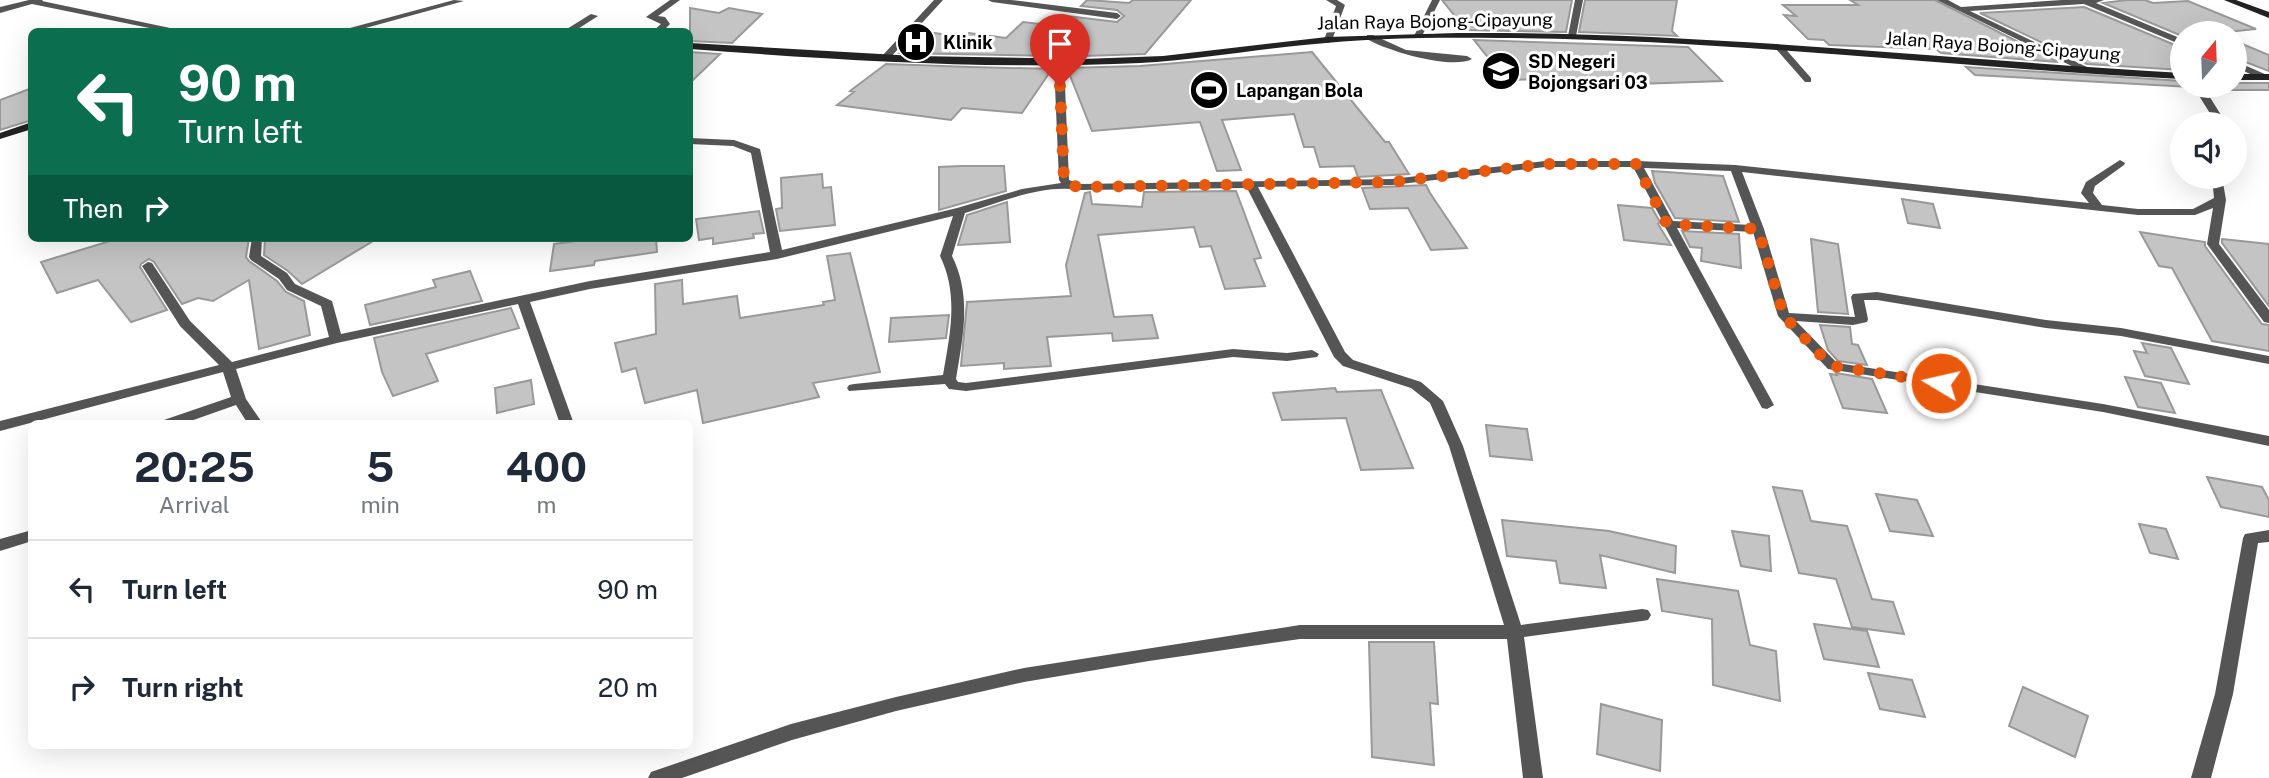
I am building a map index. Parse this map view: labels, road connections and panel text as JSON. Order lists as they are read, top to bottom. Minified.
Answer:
{"streets":{"street":["Jalan Raya Bojong-Cipayung"]},"places":{"hospital":["Klinik"],"school or university":["SD Negeri Bojongsari 03"],"sports":["Lapangan Bola"]},"north":"top","page":{"turn":["90 m","Turn left"],"then":"Then","eta":["20:25","Arrival","5","min","400","m"],"list":[{"name":"Turn left","value":"90 m"},{"name":"Turn right","value":"20 m"}]}}
